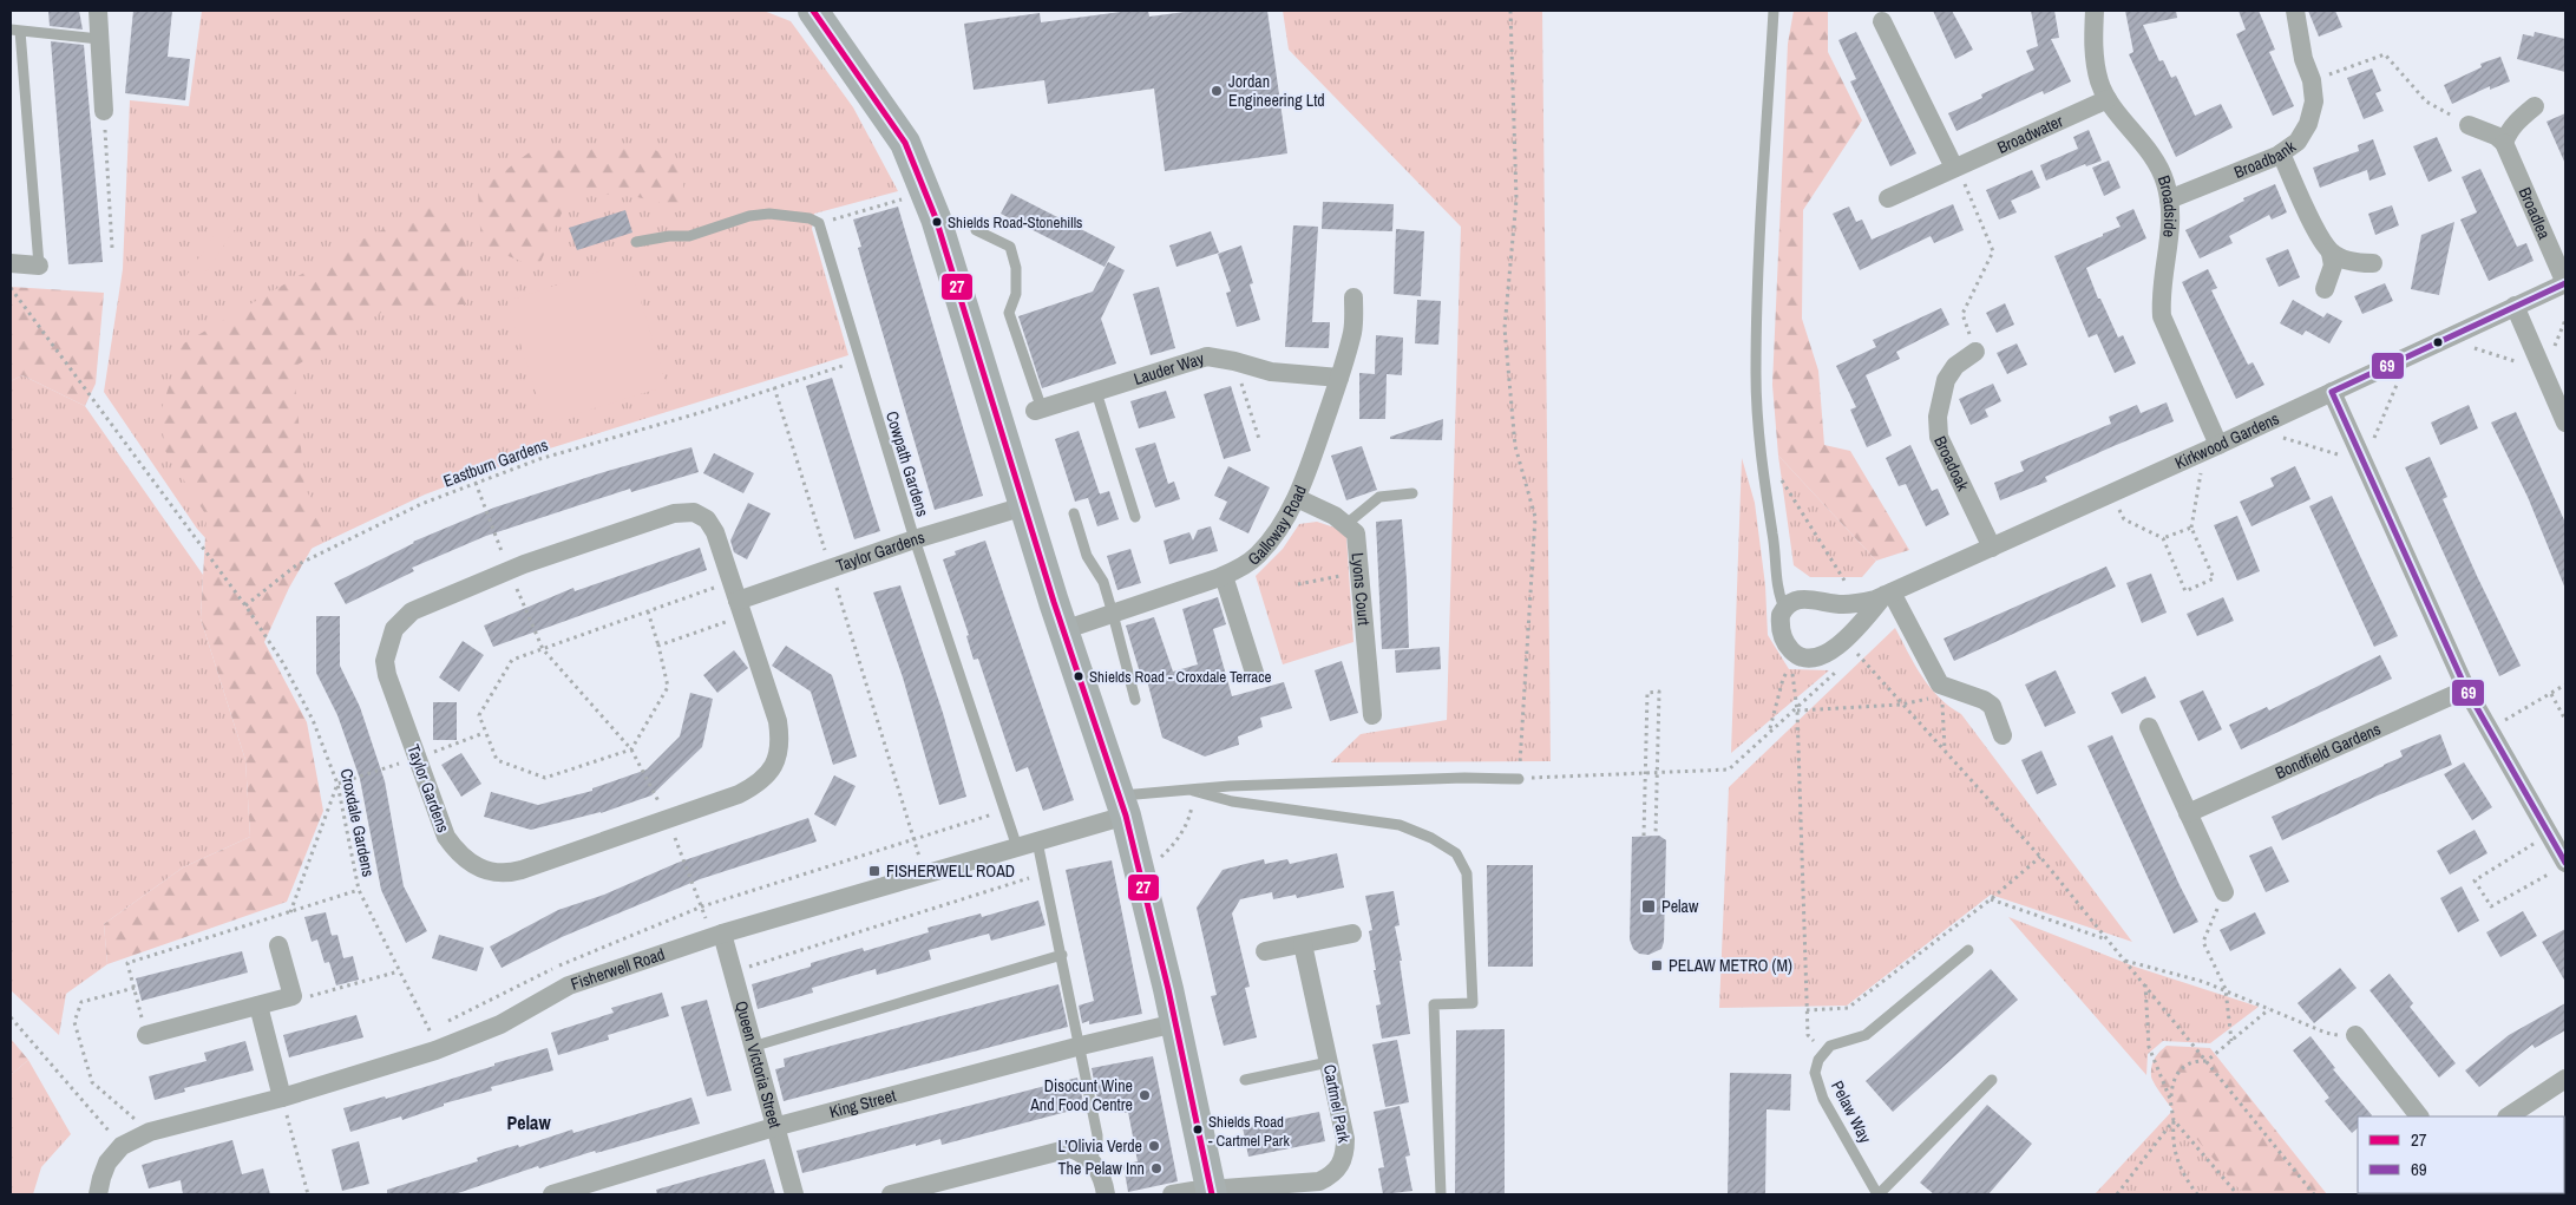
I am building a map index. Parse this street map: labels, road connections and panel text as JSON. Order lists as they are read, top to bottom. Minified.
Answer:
{"streets":{"street":["Broadwater","Broadbank","Broadside","Broadlea","Lauder Way","Kirkwood Gardens","Broadoak","Galloway Road","Taylor Gardens","Lyons Court","Bondfield Gardens","Fisherwell Road","Queen Victoria Street","King Street","Cartmel Park"],"lane":["Cowpath Gardens","Pelaw Way"],"path":["Eastburn Gardens","Croxdale Gardens"]},"crossings":[["Broadwater","Broadside"],["Broadbank","Broadside"],["Broadside","Kirkwood Gardens"],["Broadlea","Kirkwood Gardens"],["Lauder Way","Galloway Road"],["Kirkwood Gardens","Broadoak"],["Eastburn Gardens","Cowpath Gardens"],["Eastburn Gardens","Croxdale Gardens"],["Cowpath Gardens","Taylor Gardens"],["Cowpath Gardens","Fisherwell Road"],["Croxdale Gardens","Fisherwell Road"],["Fisherwell Road","Queen Victoria Street"],["Queen Victoria Street","King Street"]],"districts":["Pelaw"],"places":{"other":["Jordan Engineering Ltd","Shields Road-Stonehills","Shields Road - Croxdale Terrace","Disocunt Wine And Food Centre","Shields Road - Cartmel Park","L’Olivia Verde","The Pelaw Inn"],"transit":["FISHERWELL ROAD","Pelaw","PELAW METRO (M)"]},"lines":["transit line 27","transit line 69"],"legend":["27","69"]}
